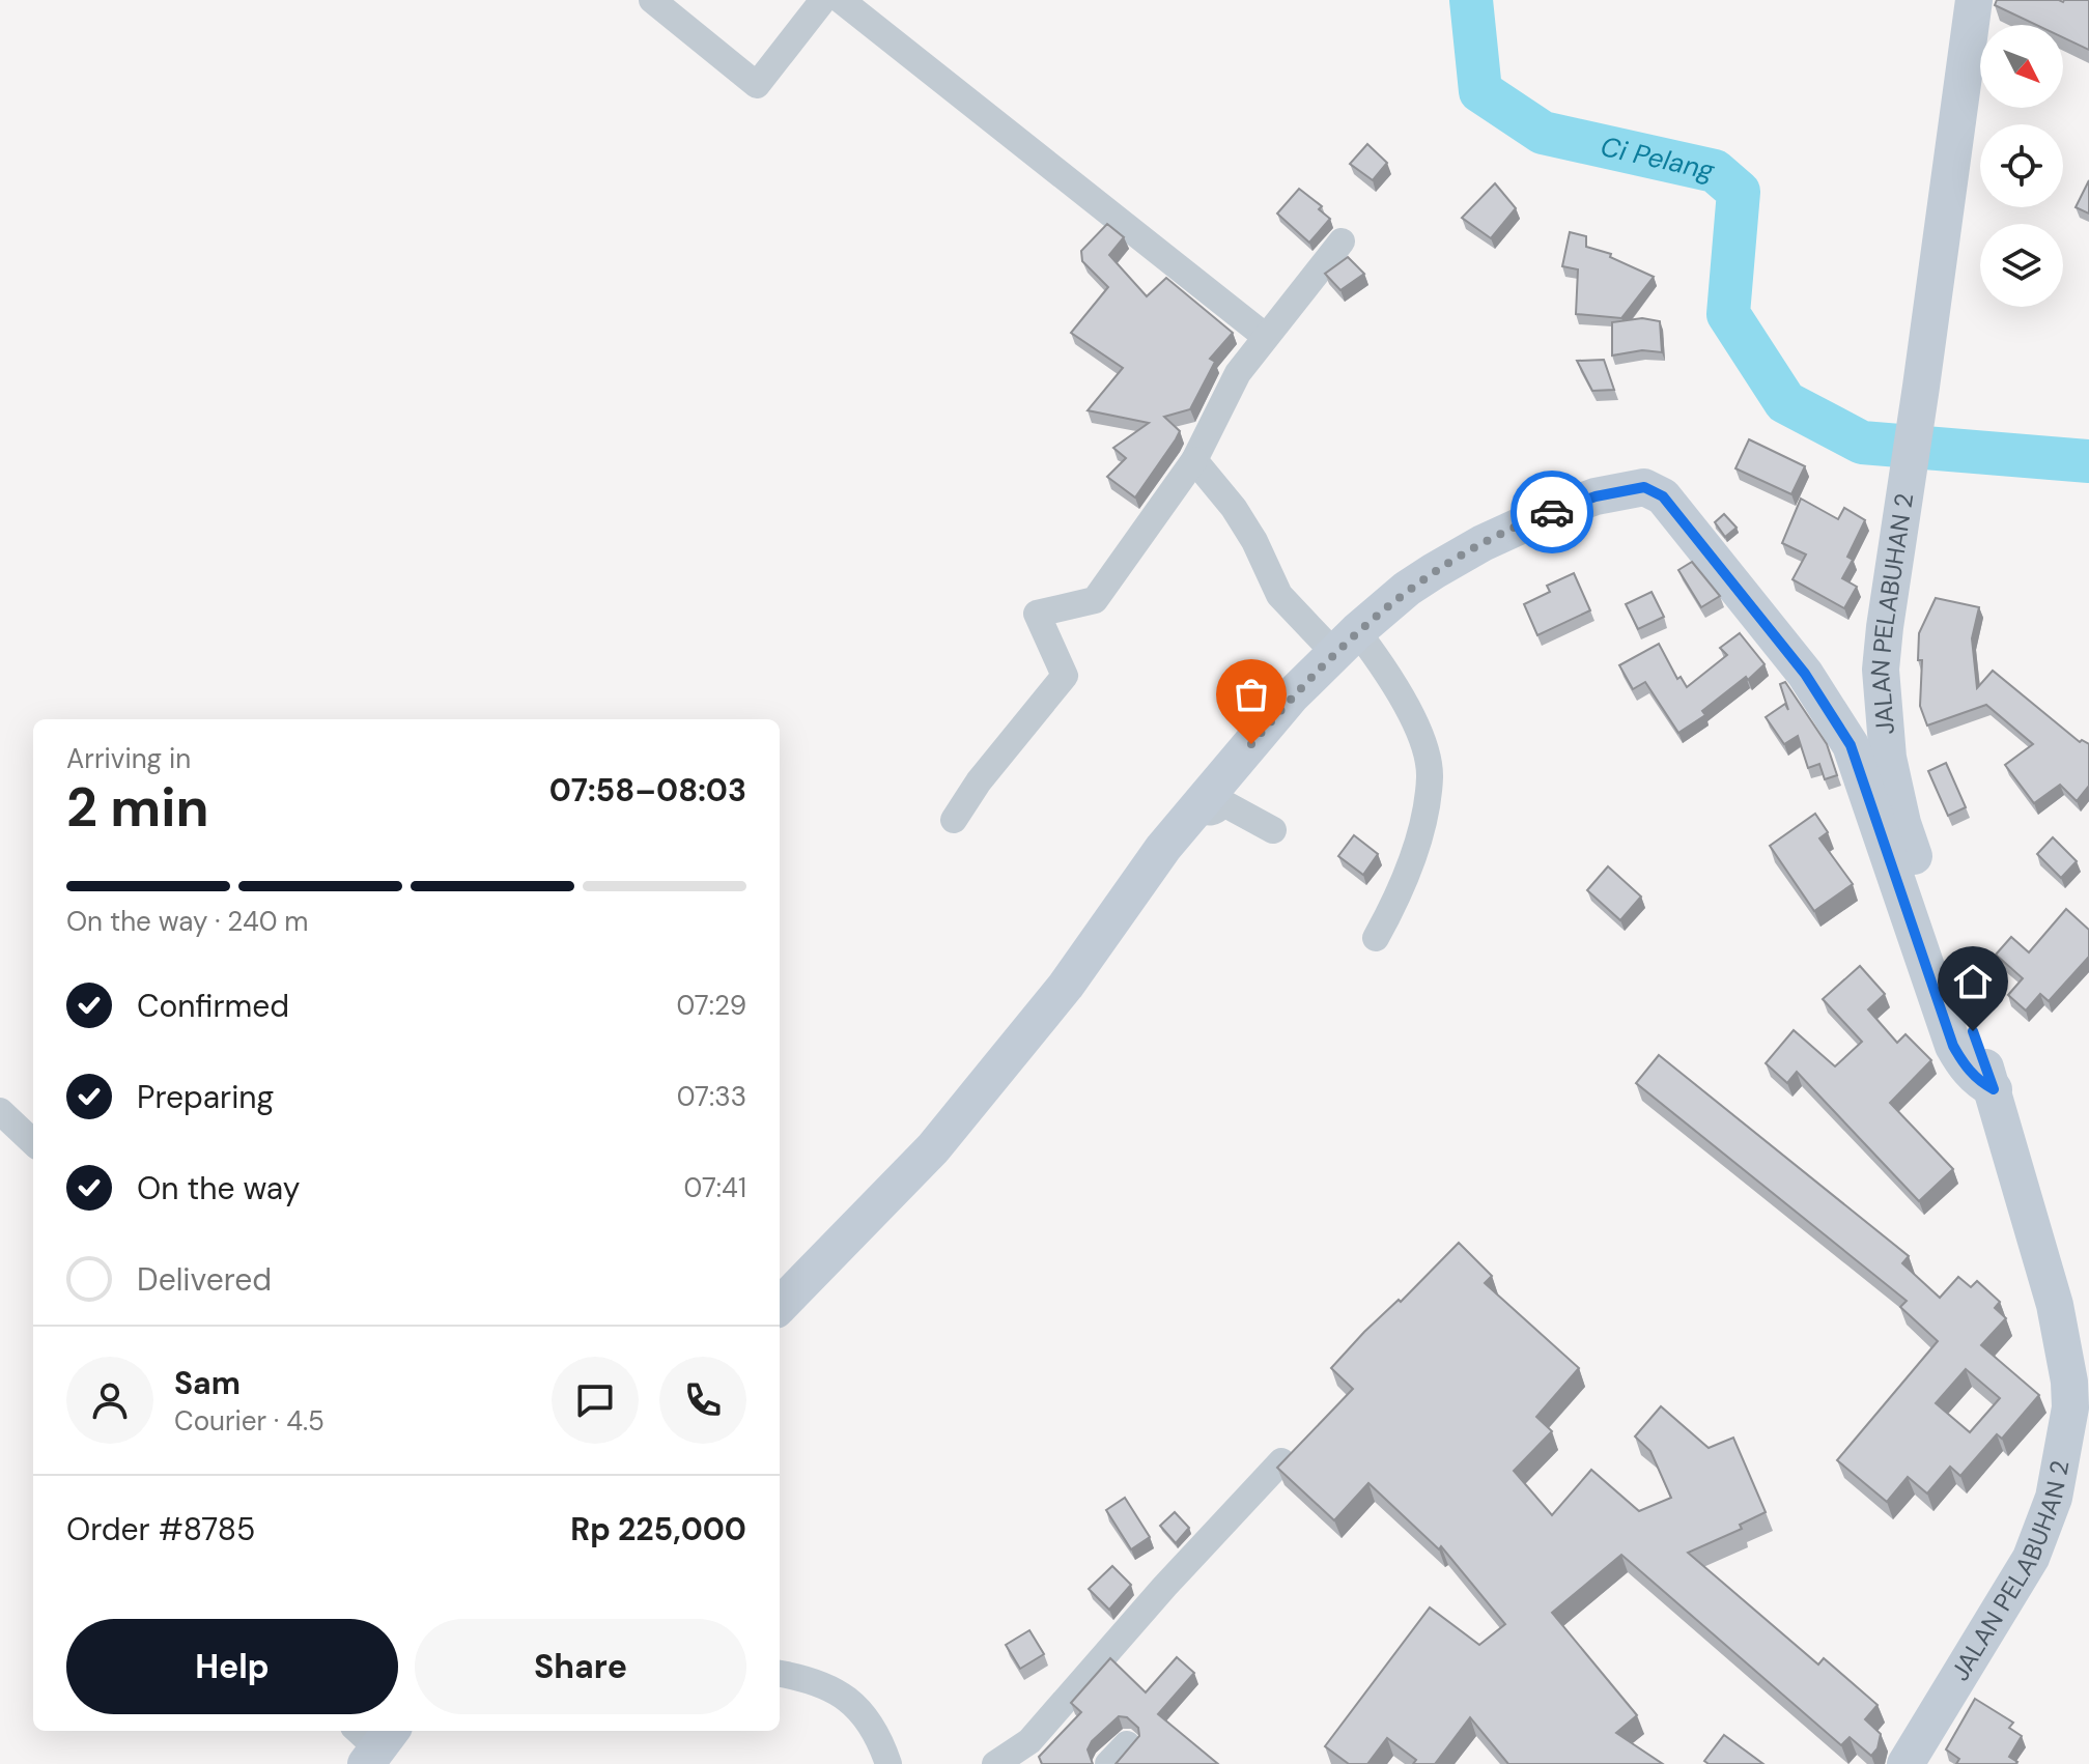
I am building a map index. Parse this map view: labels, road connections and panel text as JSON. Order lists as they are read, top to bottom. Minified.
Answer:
{"streets":{"street":["JALAN PELABUHAN 2"]},"water":["Ci Pelang"],"north":"bottom right","page":{"heading":["2 min","Arriving in","07:58–08:03"],"panel":["Sam","Courier · 4.5","Order #8785","Rp 225,000"],"bar":"On the way · 240 m","list":[["Confirmed","07:29"],["Preparing","07:33"],["On the way","07:41"],"Delivered"],"buttons":["Help","Share"]}}
